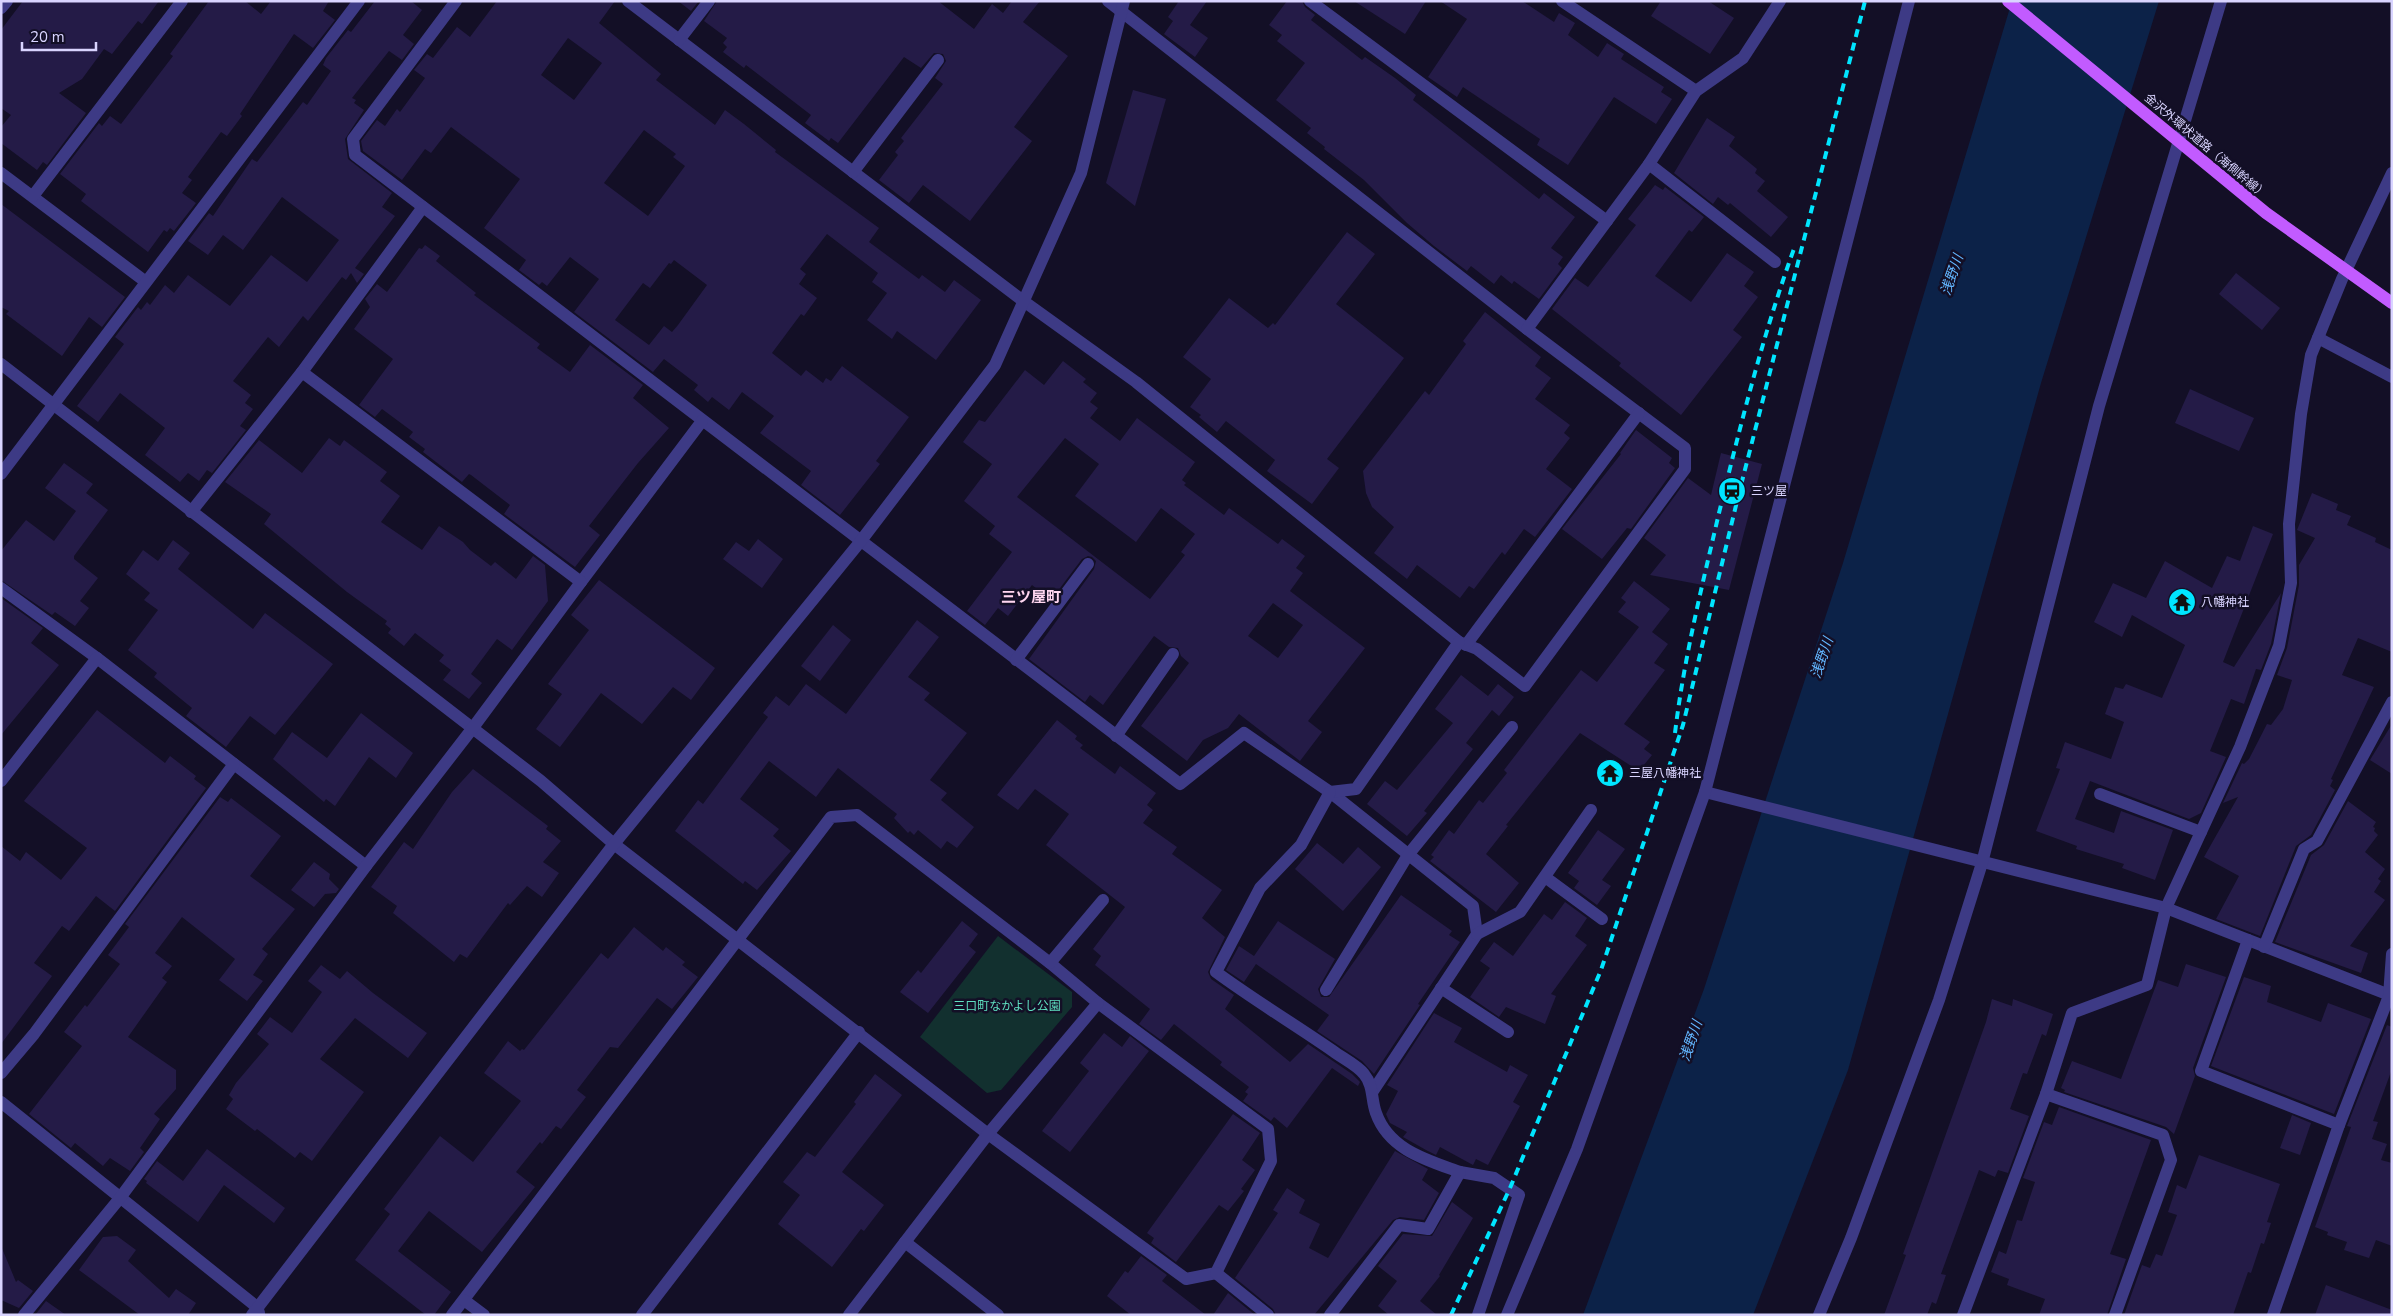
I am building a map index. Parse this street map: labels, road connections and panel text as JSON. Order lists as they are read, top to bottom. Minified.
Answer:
{"streets":{"main road":["金沢外環状道路（海側幹線）"]},"districts":["三ツ屋町"],"water":["浅野川"],"parks":["三口町なかよし公園"],"places":{"station":["三ツ屋"],"temple":["八幡神社","三屋八幡神社"]},"scale_bar":"20 m"}
